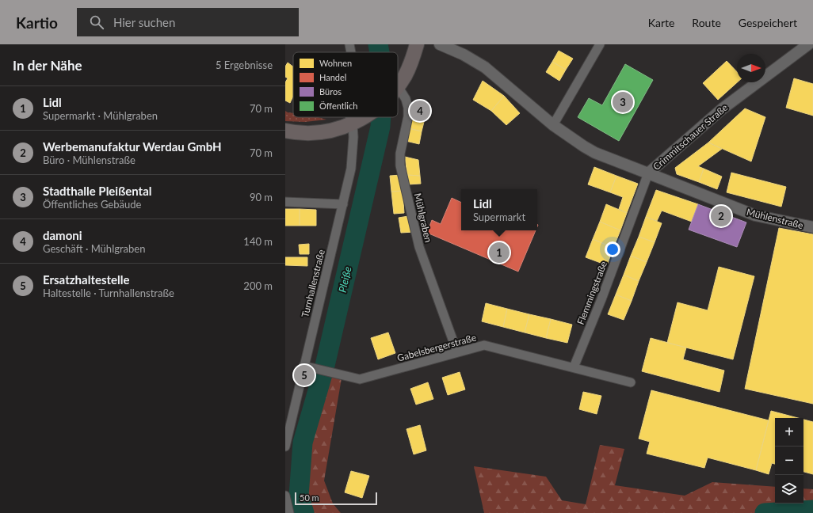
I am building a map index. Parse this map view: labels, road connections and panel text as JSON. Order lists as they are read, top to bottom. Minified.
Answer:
{"streets":{"street":["Crimmitschauer Straße","Mühlgraben","Mühlenstraße","Turnhallenstraße","Flemmingstraße","Gabelsbergerstraße"]},"crossings":[["Crimmitschauer Straße","Mühlenstraße"],["Crimmitschauer Straße","Flemmingstraße"],["Mühlgraben","Gabelsbergerstraße"],["Mühlenstraße","Flemmingstraße"],["Turnhallenstraße","Gabelsbergerstraße"],["Flemmingstraße","Gabelsbergerstraße"]],"water":["Pleiße"],"legend":["Wohnen","Handel","Büros","Öffentlich"],"scale_bar":"50 m","north":"right","page":{"header":"Kartio","search":"Hier suchen","nav":["Karte","Route","Gespeichert"],"heading":["In der Nähe","5 Ergebnisse"],"list":[{"mark":"1","name":"Lidl","note":"Supermarkt · Mühlgraben","value":"70 m"},{"mark":"2","name":"Werbemanufaktur Werdau GmbH","note":"Büro · Mühlenstraße","value":"70 m"},{"mark":"3","name":"Stadthalle Pleißental","note":"Öffentliches Gebäude","value":"90 m"},{"mark":"4","name":"damoni","note":"Geschäft · Mühlgraben","value":"140 m"},{"mark":"5","name":"Ersatzhaltestelle","note":"Haltestelle · Turnhallenstraße","value":"200 m"}],"pins":["3","4","2","1","5"],"popup":["Lidl","Supermarkt"],"map_buttons":["+","−"],"scale":"50 m"}}
